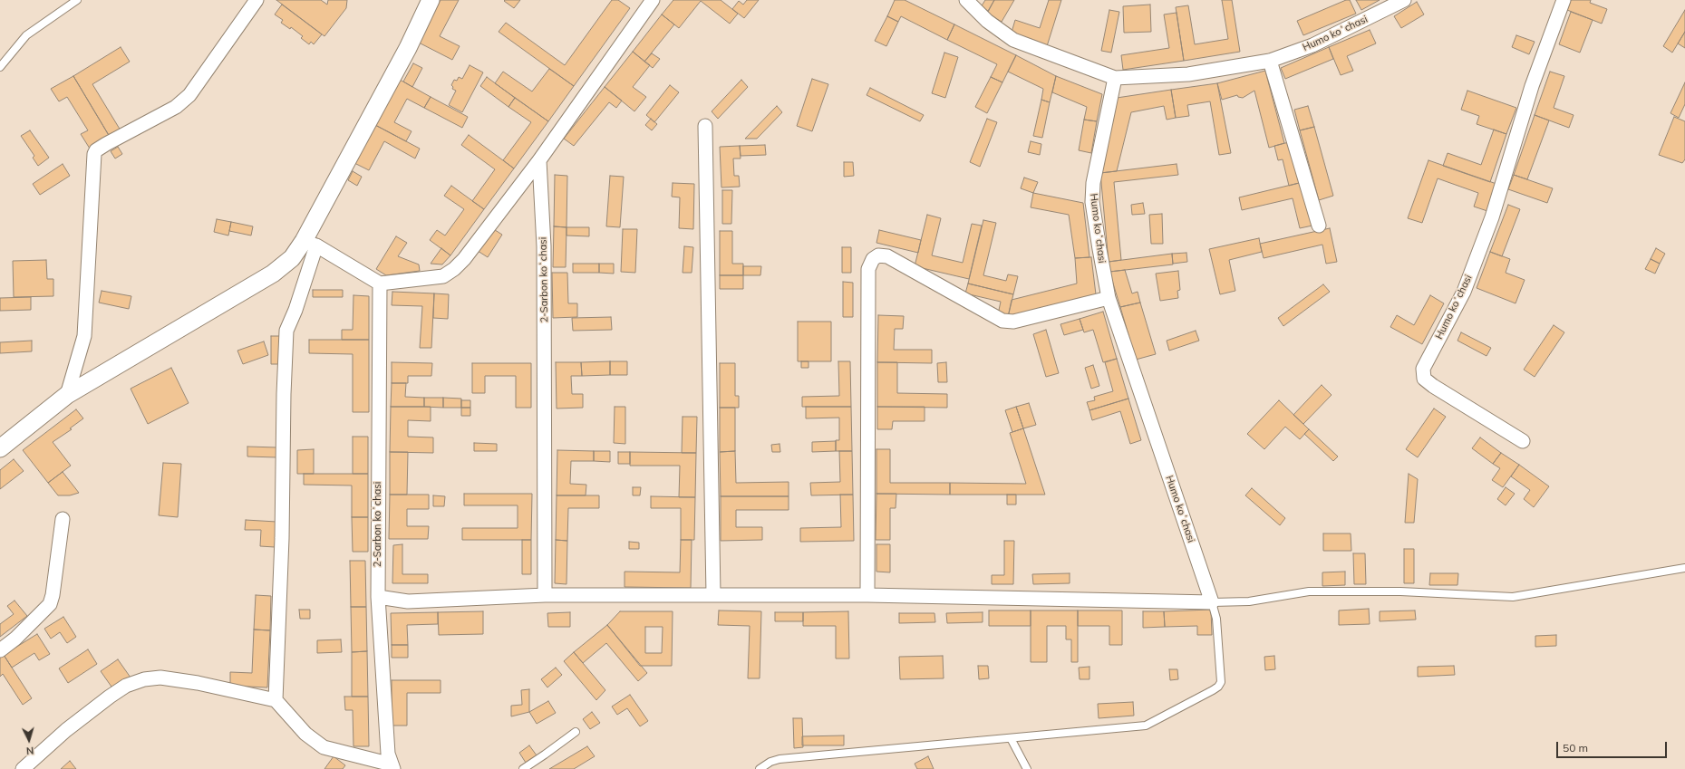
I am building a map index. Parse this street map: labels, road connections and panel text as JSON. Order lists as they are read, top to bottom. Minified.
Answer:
{"streets":{"street":["Humo koʻchasi","2-Sarbon koʻchasi"]},"scale_bar":"50 m","north":"bottom"}
